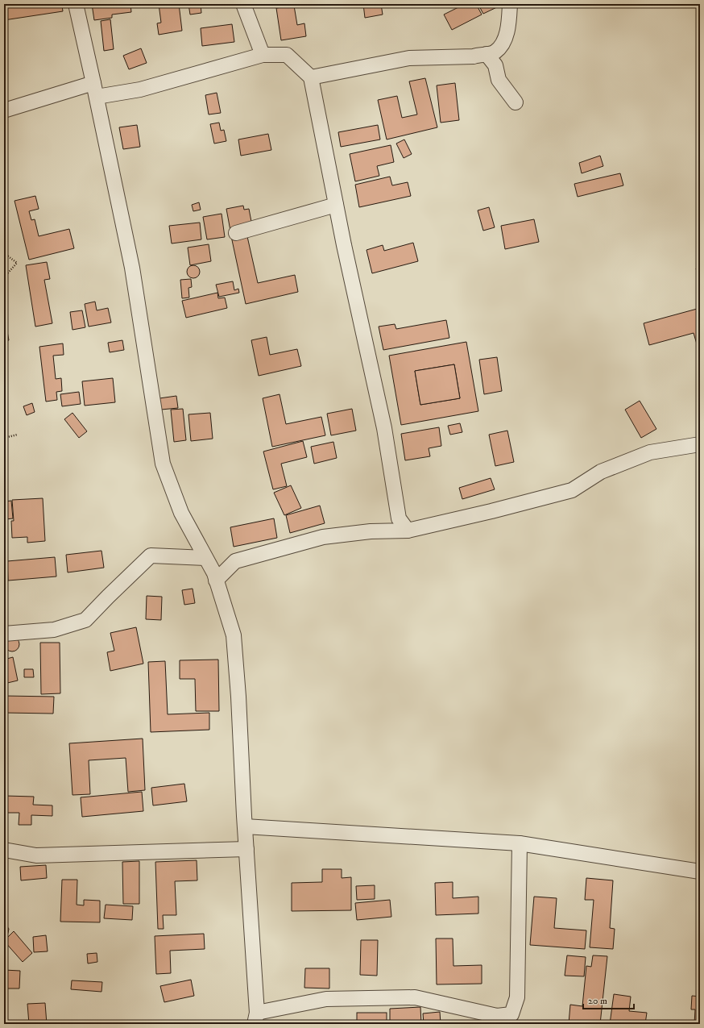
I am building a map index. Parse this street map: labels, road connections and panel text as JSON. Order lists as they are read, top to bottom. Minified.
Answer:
{"scale_bar":"20 m"}
